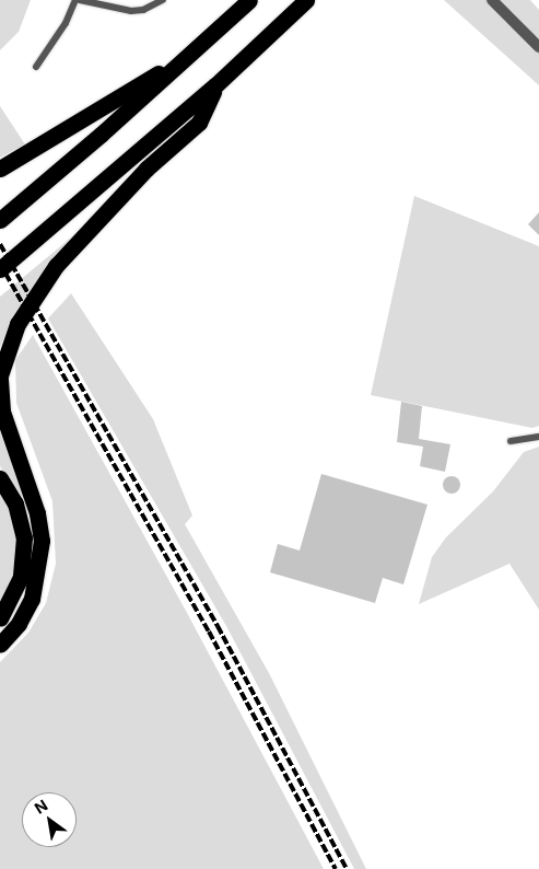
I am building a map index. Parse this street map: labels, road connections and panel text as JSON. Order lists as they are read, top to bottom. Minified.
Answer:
{"north":"top left"}
